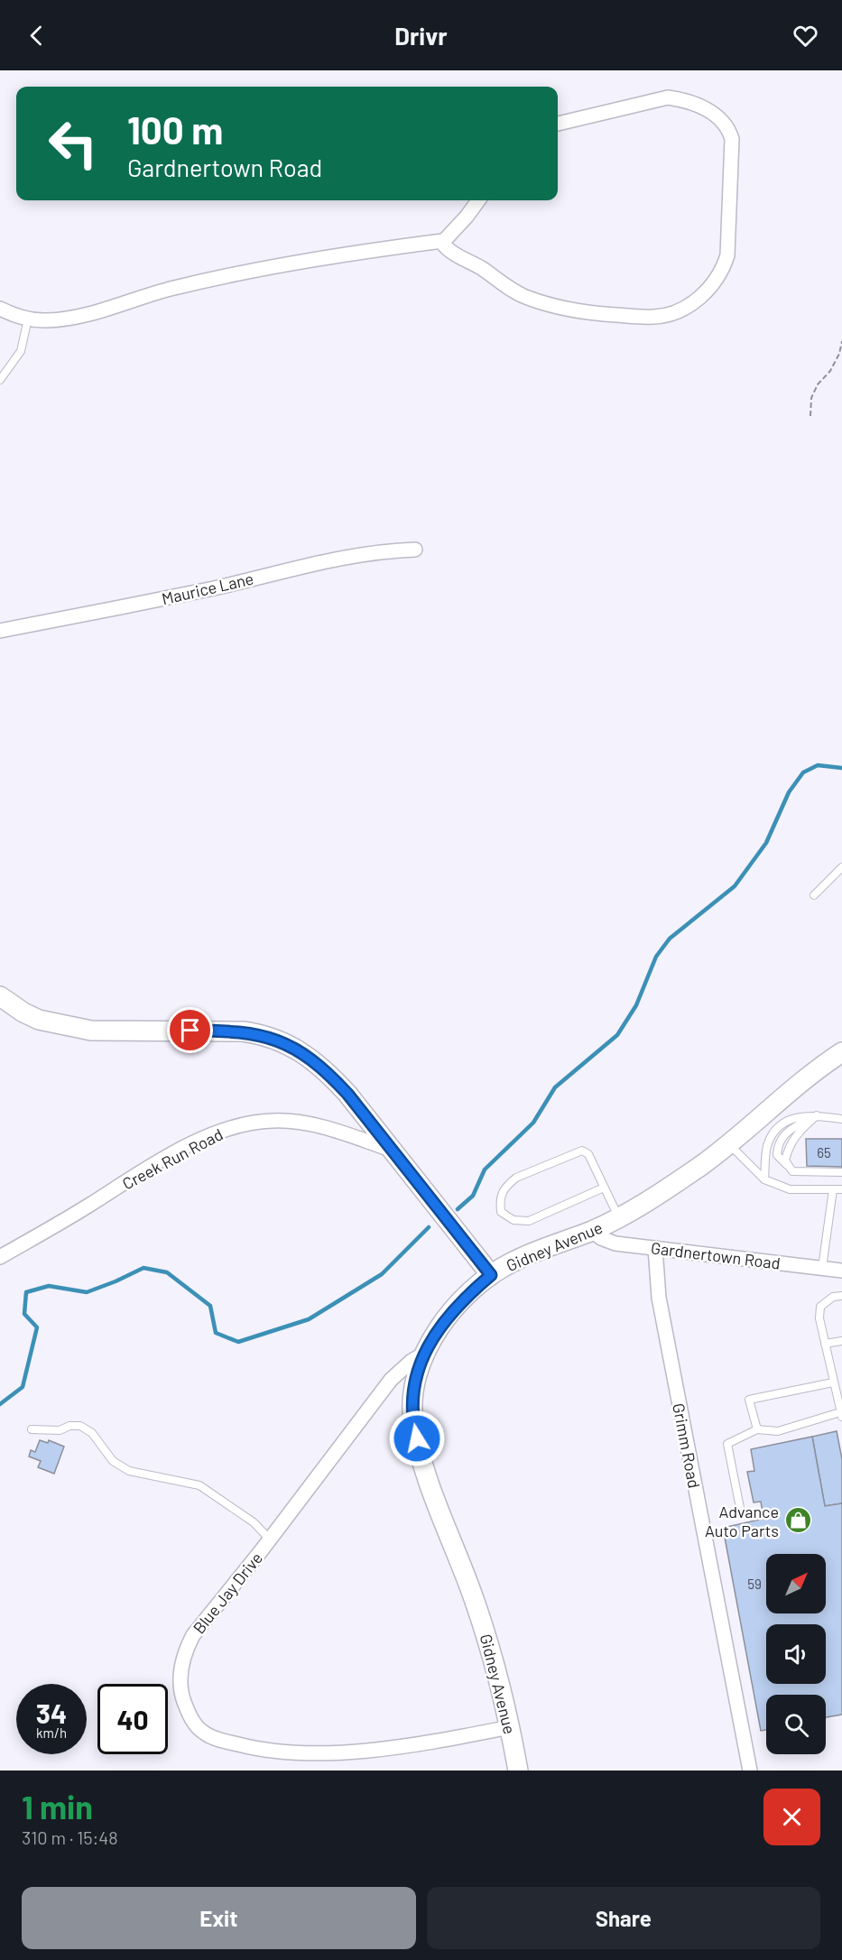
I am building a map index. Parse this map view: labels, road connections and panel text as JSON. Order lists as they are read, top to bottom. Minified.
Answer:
{"streets":{"street":["Maurice Lane","Creek Run Road","Gidney Avenue","Gardnertown Road","Grimm Road","Blue Jay Drive"]},"crossings":[["Gidney Avenue","Gardnertown Road"],["Gidney Avenue","Blue Jay Drive"],["Gardnertown Road","Grimm Road"]],"places":{"shop":["Advance Auto Parts"]},"house_numbers":["65","59"],"north":"top right","page":{"header":"Drivr","turn":["100 m","Gardnertown Road"],"speed":"34 km/h","limit":"40","heading":["1 min","310 m · 15:48"],"buttons":["Exit","Share"]}}
